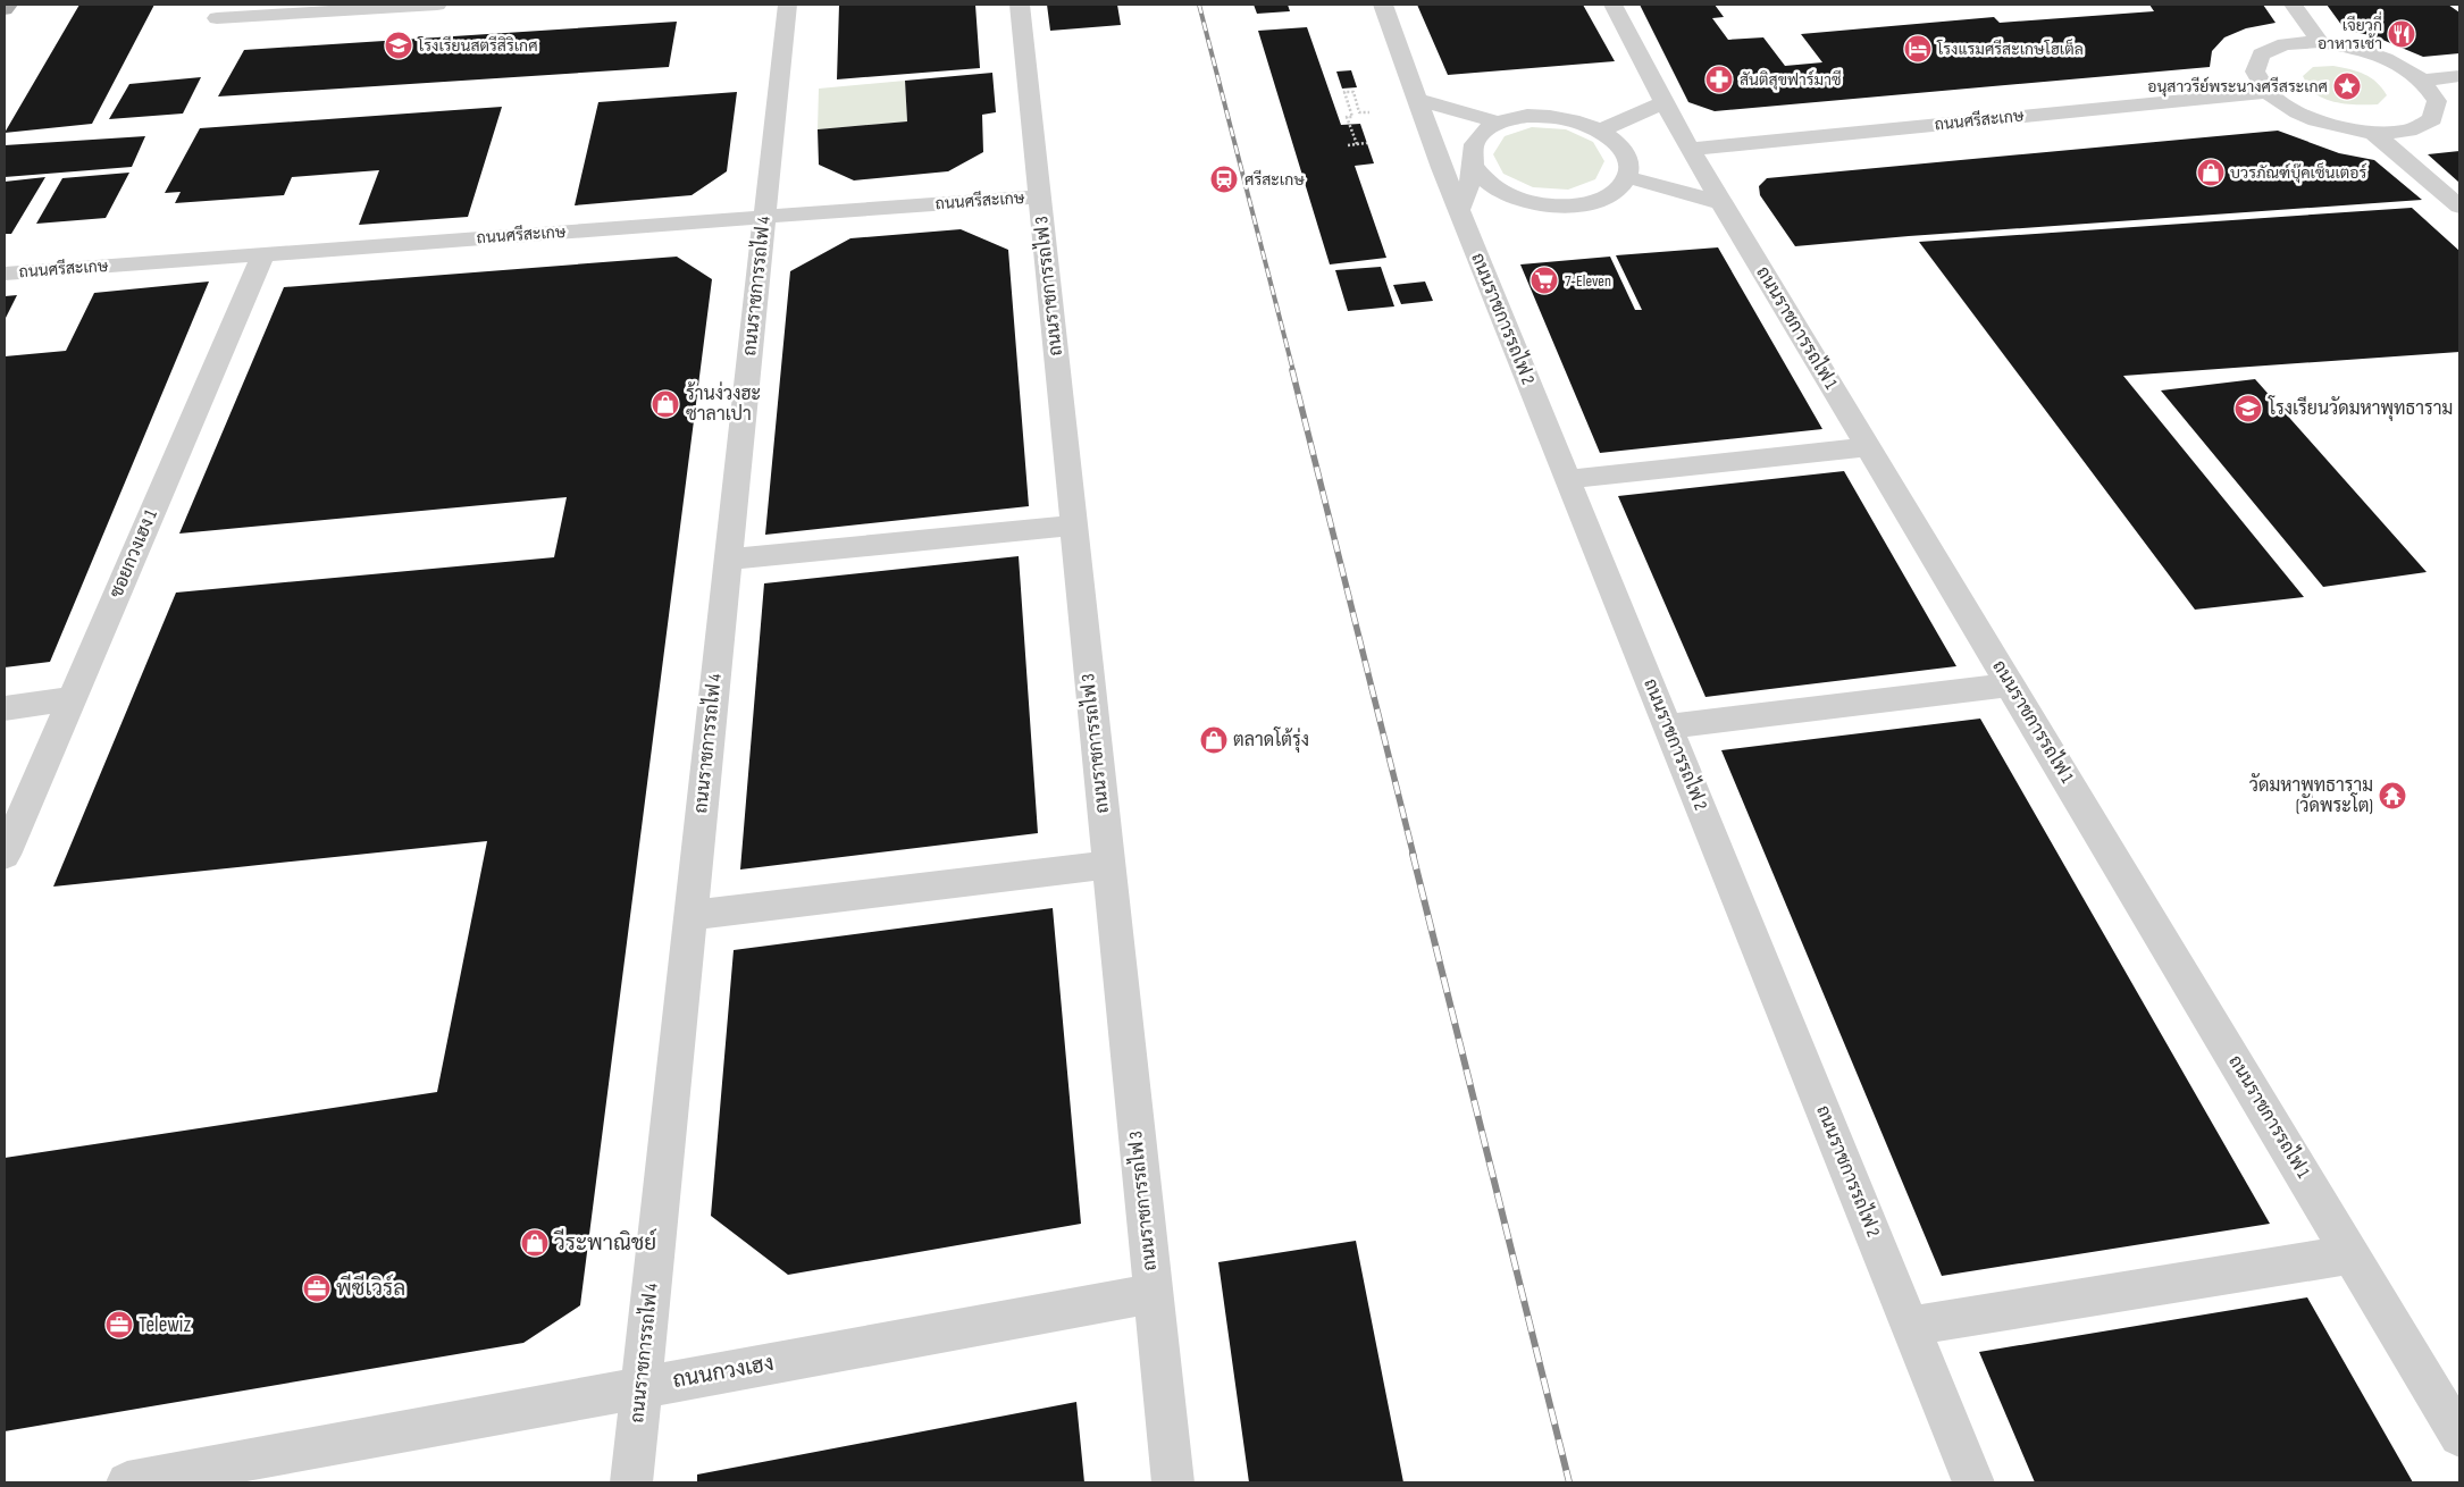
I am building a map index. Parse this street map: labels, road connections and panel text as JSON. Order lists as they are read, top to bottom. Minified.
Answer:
{"streets":{"street":["ถนนศรีสะเกษ","ถนนราชการรถไฟ 4","ถนนราชการรถไฟ 3","ถนนราชการรถไฟ 2","ถนนราชการรถไฟ 1","ซอยกวงเฮง 1","ถนนกวงเฮง"]},"crossings":[["ถนนศรีสะเกษ","ถนนราชการรถไฟ 4"],["ถนนศรีสะเกษ","ถนนราชการรถไฟ 3"],["ถนนศรีสะเกษ","ถนนราชการรถไฟ 1"],["ถนนศรีสะเกษ","ซอยกวงเฮง 1"],["ถนนราชการรถไฟ 4","ถนนกวงเฮง"],["ถนนราชการรถไฟ 3","ถนนกวงเฮง"]],"places":{"restaurant":["เจียวกี่ อาหารเช้า"],"school or university":["โรงเรียนสตรีสิริเกศ","โรงเรียนวัดมหาพุทธาราม"],"hotel":["โรงแรมศรีสะเกษโฮเต็ล"],"pharmacy":["สันติสุขฟาร์มาซี"],"place":["อนุสาวรีย์พระนางศรีสระเกศ"],"shop":["บวรภัณฑ์บุ๊คเซ็นเตอร์","ร้านง่วงฮะ ซาลาเปา","ตลาดโต้รุ่ง","วีระพาณิชย์"],"station":["ศรีสะเกษ"],"supermarket":["7-Eleven"],"temple":["วัดมหาพุทธาราม (วัดพระโต)"],"office":["พีซีเวิร์ล","Telewiz"]}}
